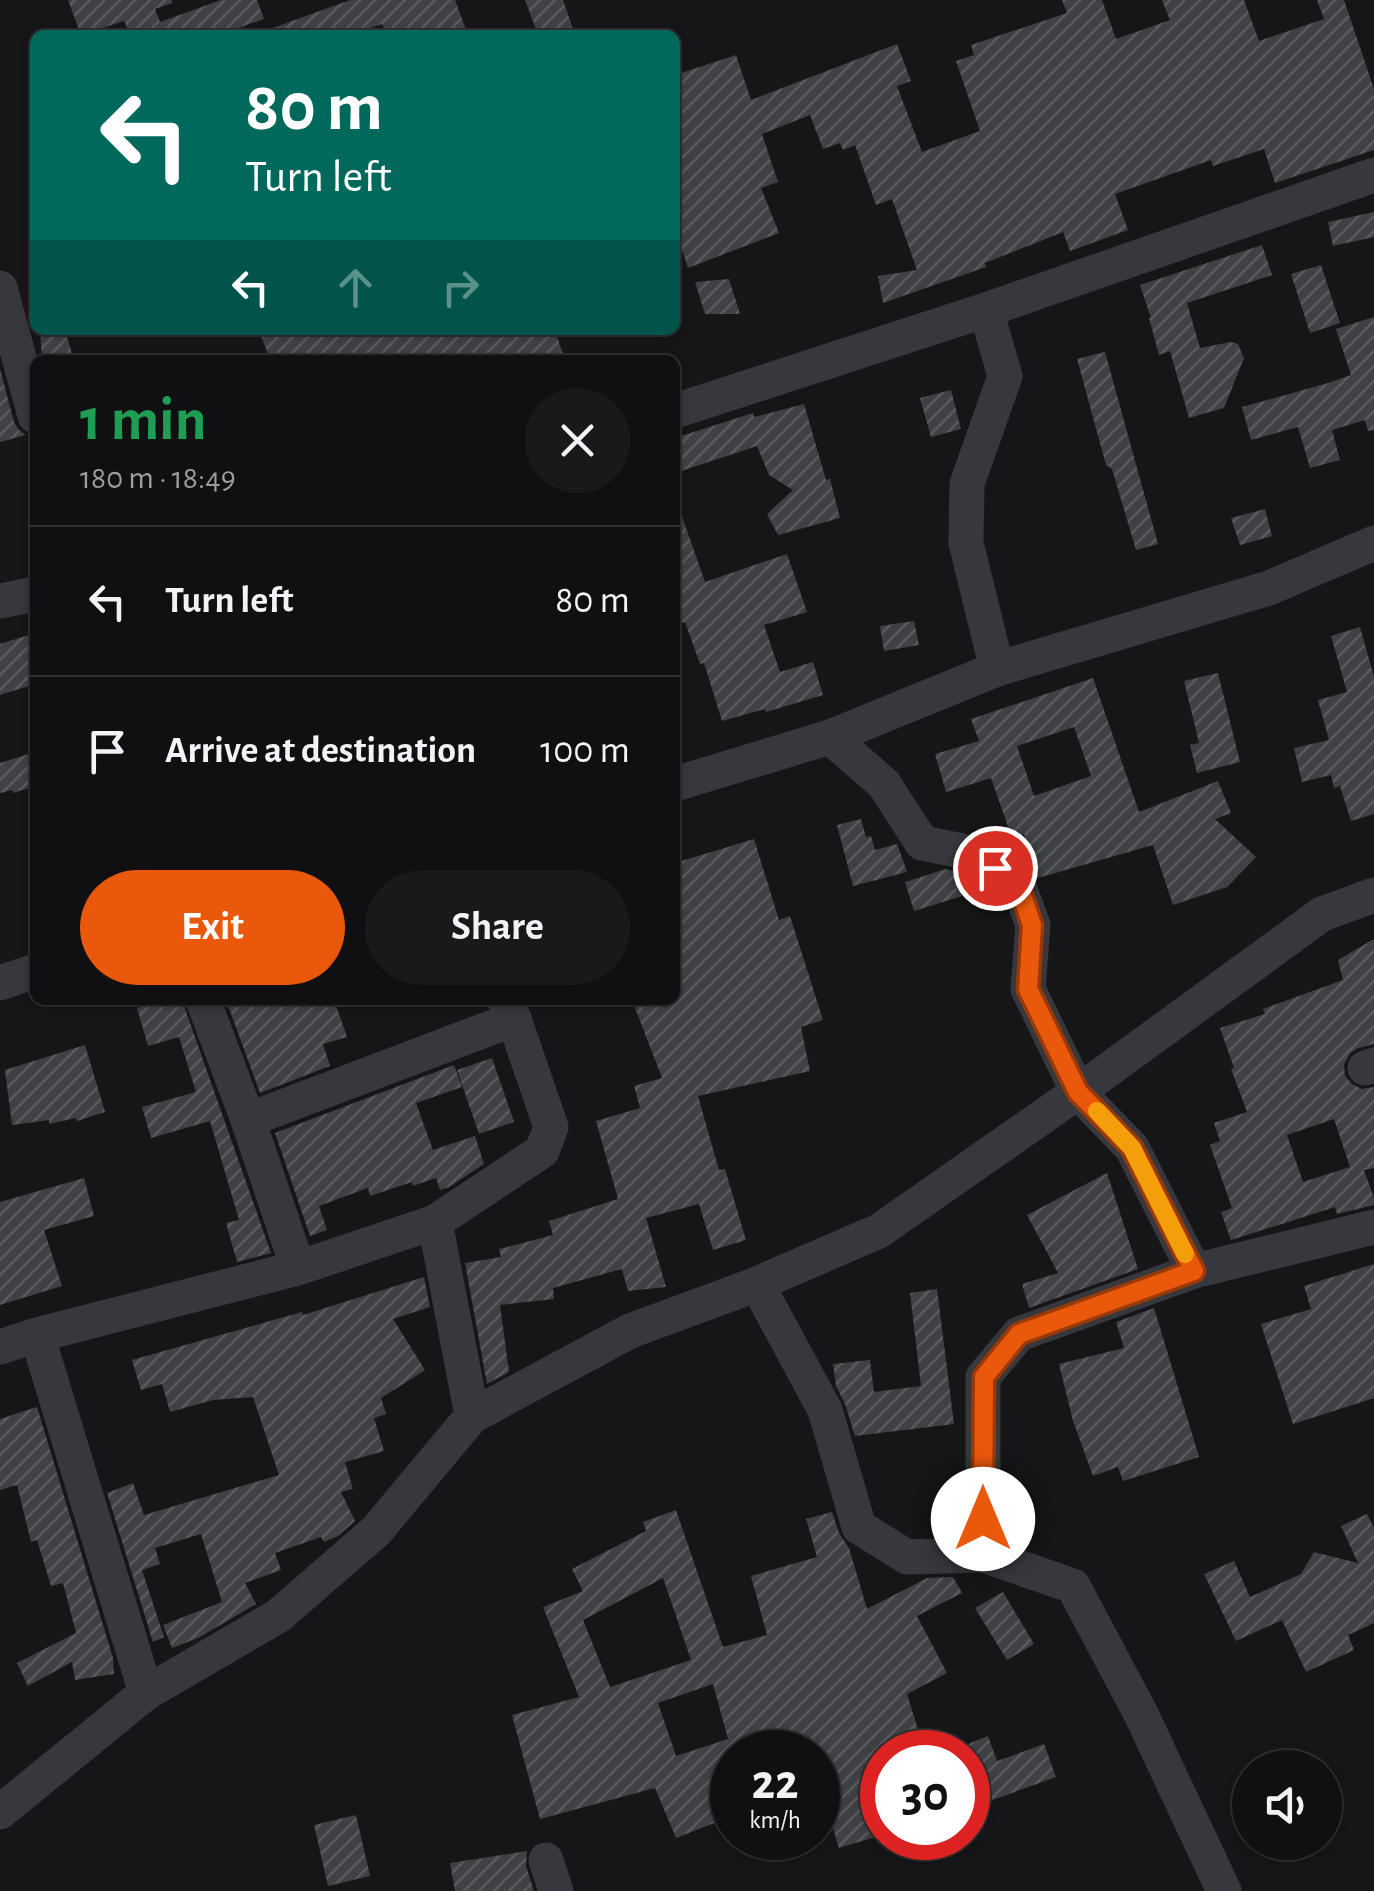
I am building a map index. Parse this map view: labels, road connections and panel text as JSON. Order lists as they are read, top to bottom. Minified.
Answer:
{"page":{"turn":["80 m","Turn left"],"heading":["1 min","180 m · 18:49"],"list":[{"name":"Turn left","value":"80 m"},{"name":"Arrive at destination","value":"100 m"}],"buttons":["Exit","Share"],"speed":"22 km/h","limit":"30"}}
